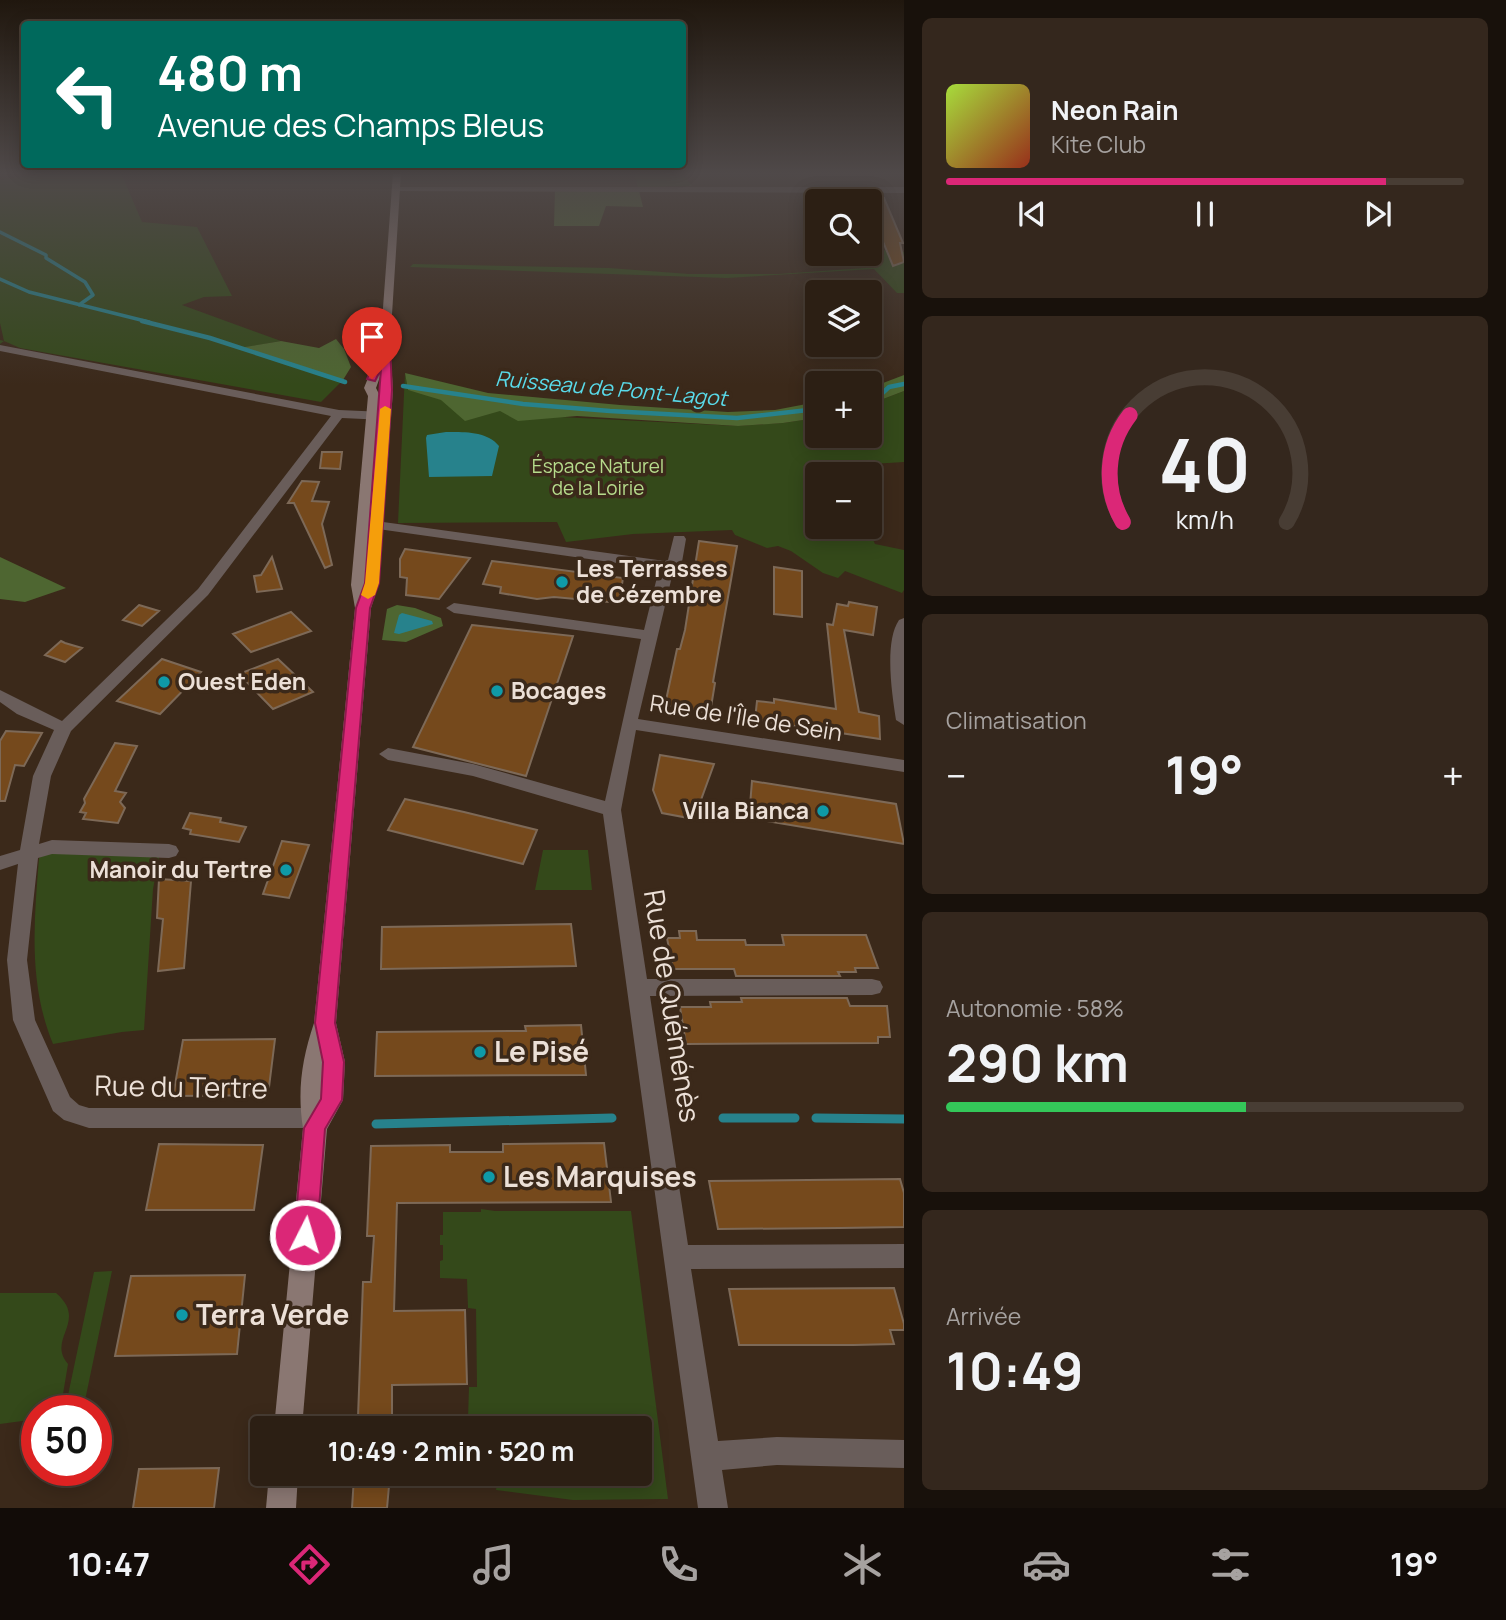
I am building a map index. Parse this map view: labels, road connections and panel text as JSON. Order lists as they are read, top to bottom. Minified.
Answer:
{"streets":{"street":["Rue de l'Île de Sein","Rue de Quéménès","Rue du Tertre"]},"crossings":[["Rue de l'Île de Sein","Rue de Quéménès"]],"water":["Ruisseau de Pont-Lagot"],"parks":["Éspace Naturel de la Loirie"],"places":["Les Terrasses de Cézembre","Ouest Eden","Bocages","Villa Bianca","Manoir du Tertre","Le Pisé","Les Marquises","Terra Verde"],"page":{"turn":["480 m","Avenue des Champs Bleus"],"song":["Neon Rain","Kite Club"],"map_buttons":["+","−"],"tile":["Climatisation",["Autonomie · 58%","290 km"],["Arrivée","10:49"]],"heat":["−","19°","+"],"limit":"50","trip":"10:49 · 2 min · 520 m","tabs":["10:47","19°"],"gauge":["40","km/h"]}}
